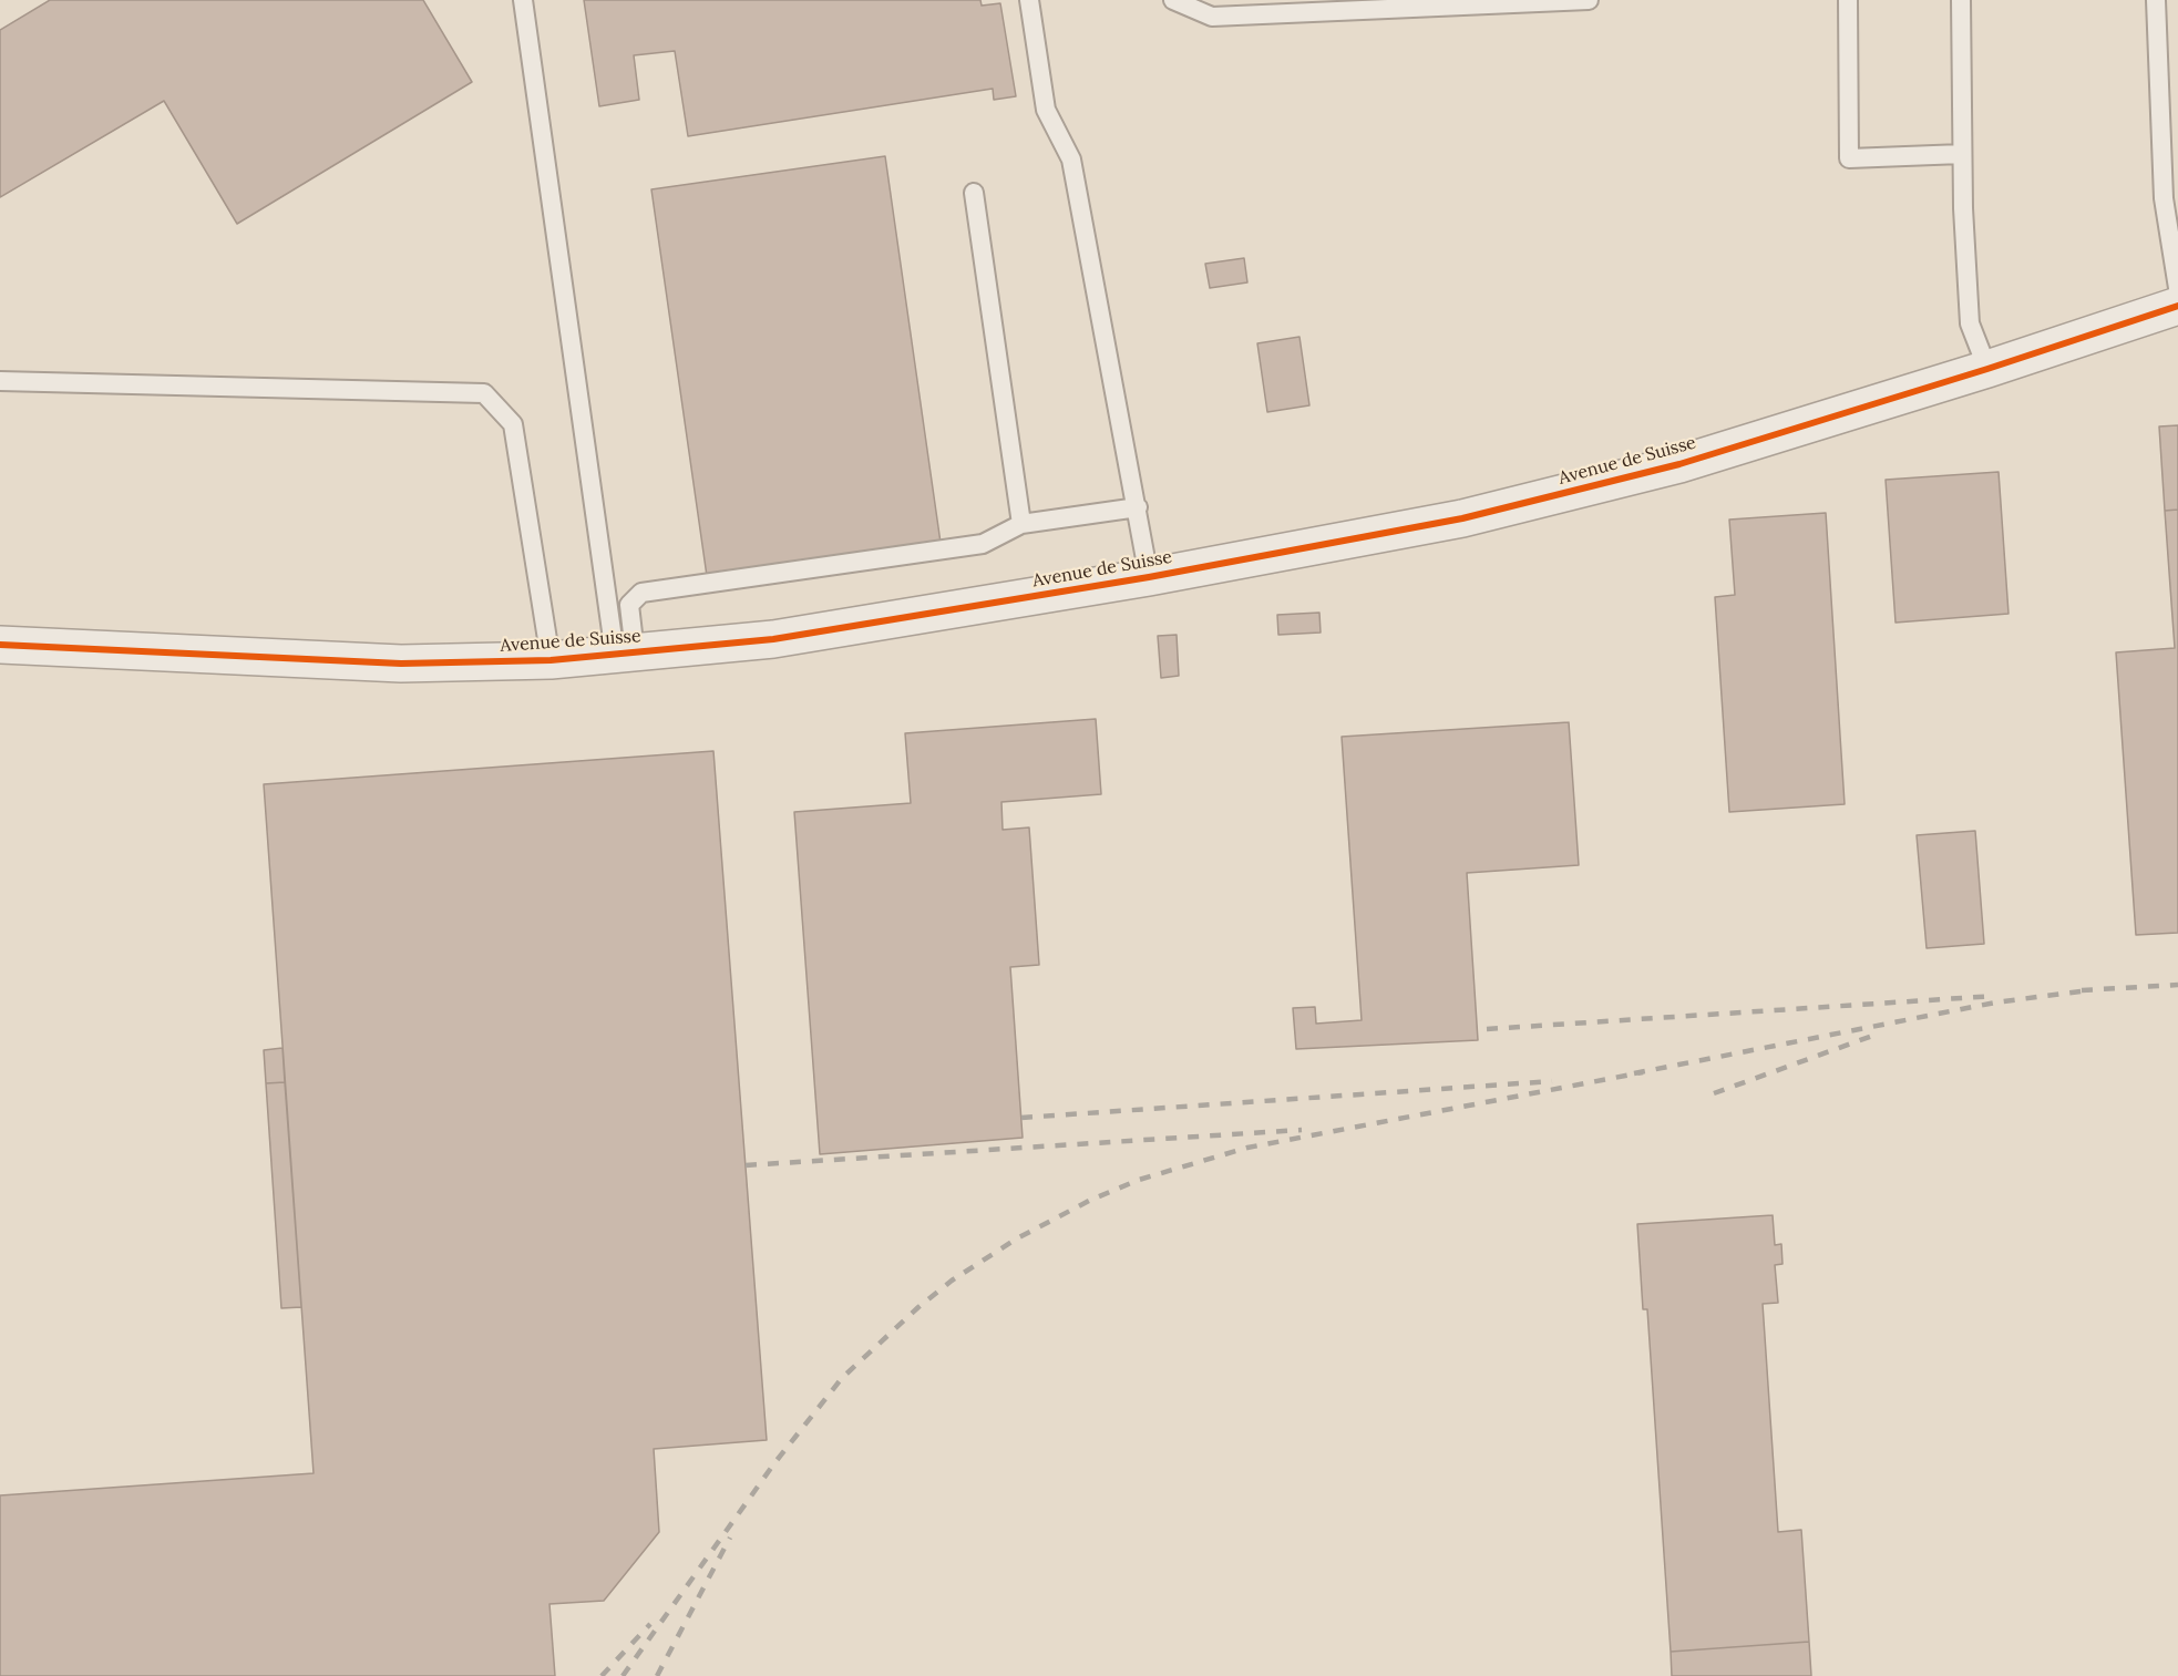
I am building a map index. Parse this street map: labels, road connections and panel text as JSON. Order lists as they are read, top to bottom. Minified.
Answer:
{"streets":{"street":["Avenue de Suisse"]}}
